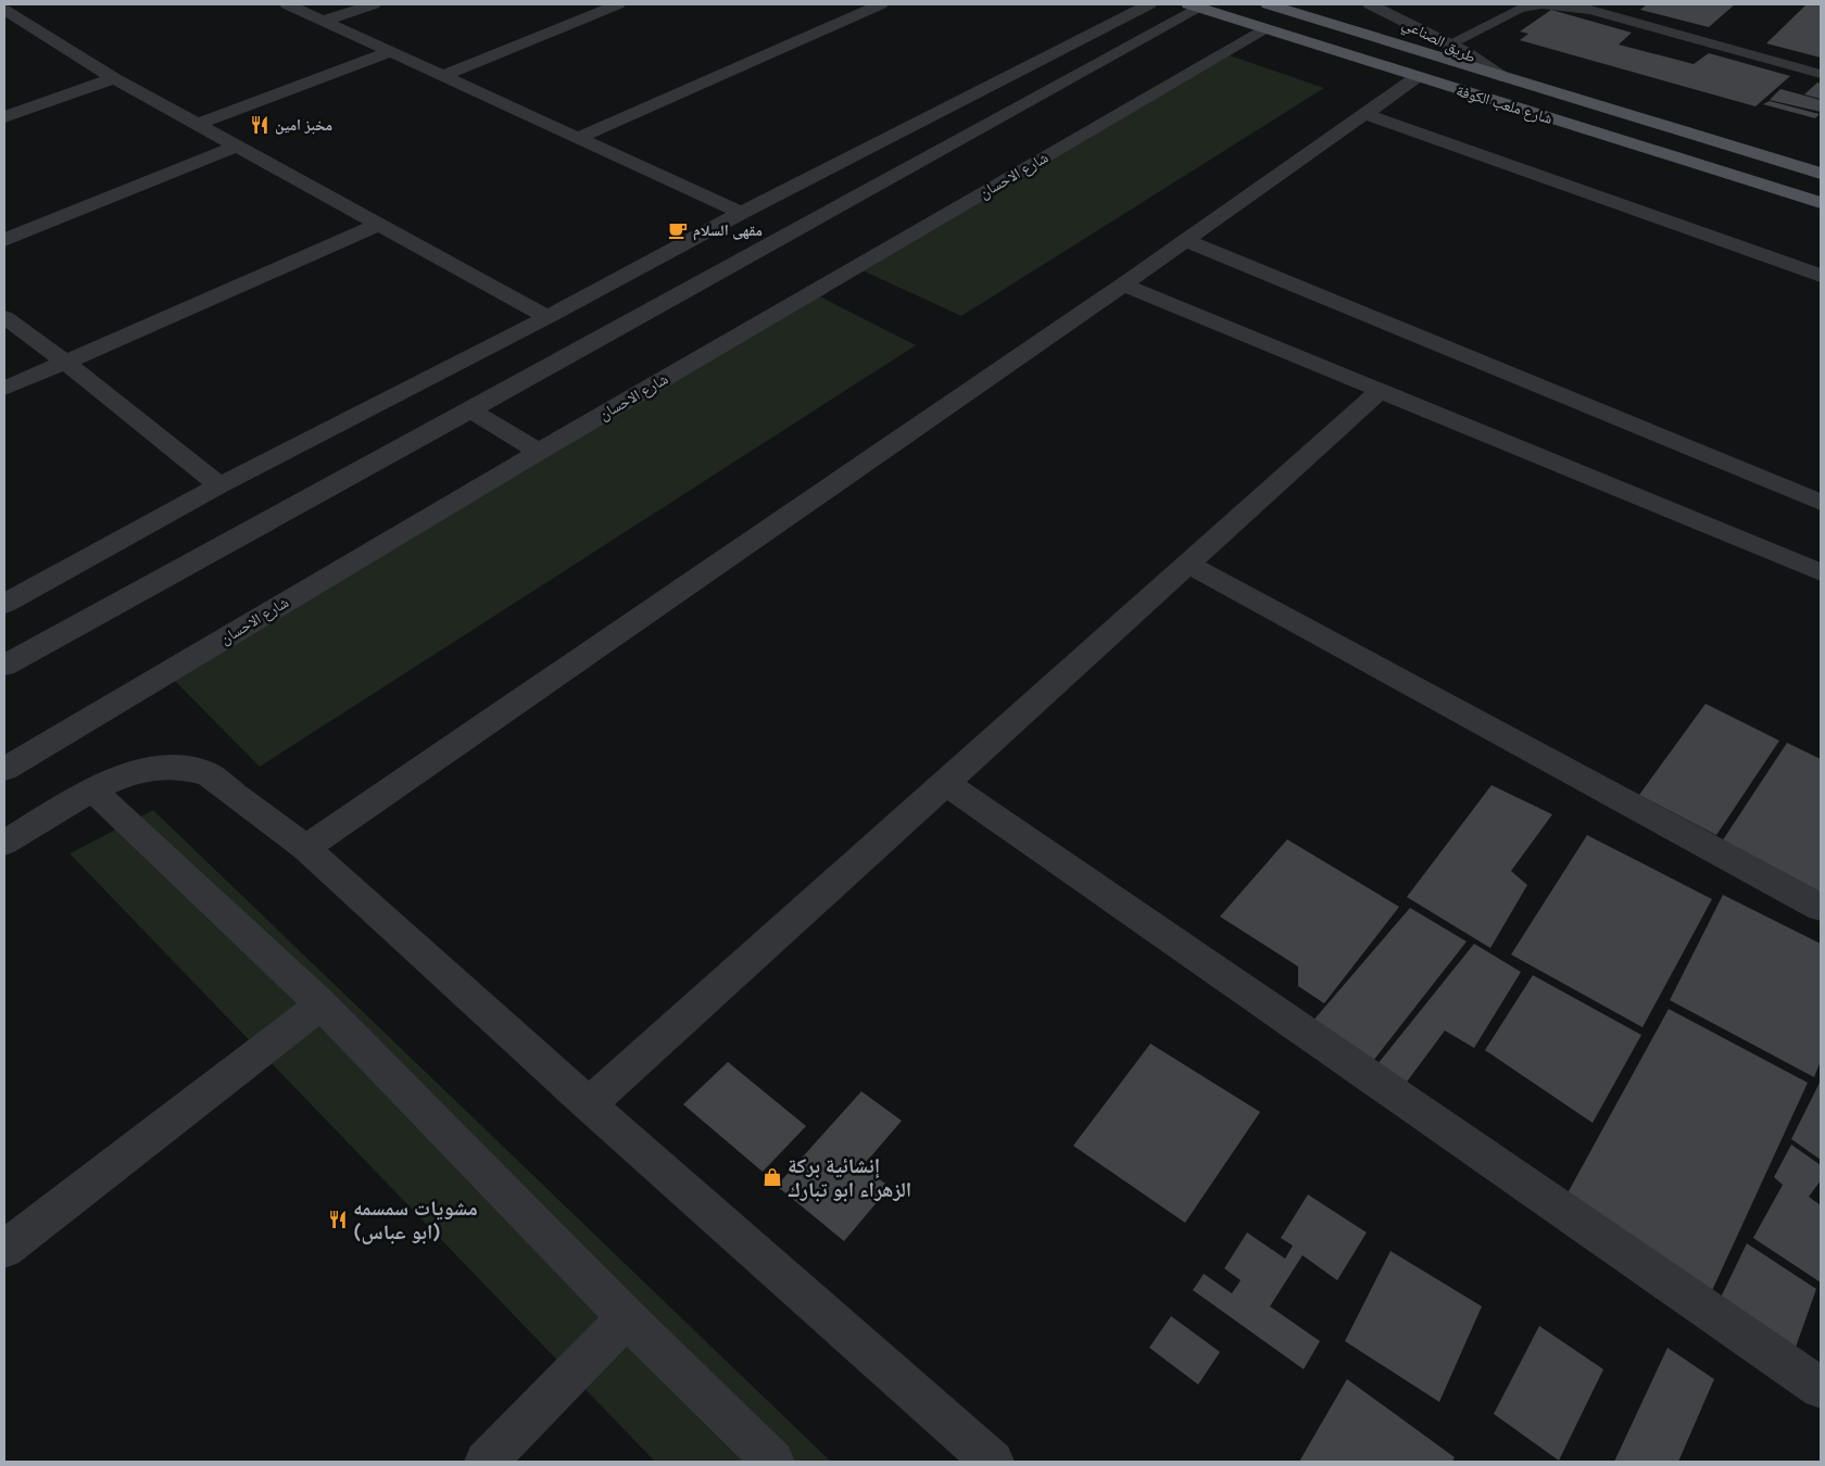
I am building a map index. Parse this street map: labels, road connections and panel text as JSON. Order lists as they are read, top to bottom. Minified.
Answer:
{"streets":{"main road":["شارع ملعب الكوفة"],"street":["طريق الصناعي","شارع الاحسان"]},"crossings":[["طريق الصناعي","شارع ملعب الكوفة"],["شارع ملعب الكوفة","شارع الاحسان"]],"places":{"restaurant":["مخبز امين","مشويات سمسمه (ابو عباس)"],"cafe":["مقهى السلام"],"shop":["إنشائية بركة الزهراء ابو تبارك"]}}
